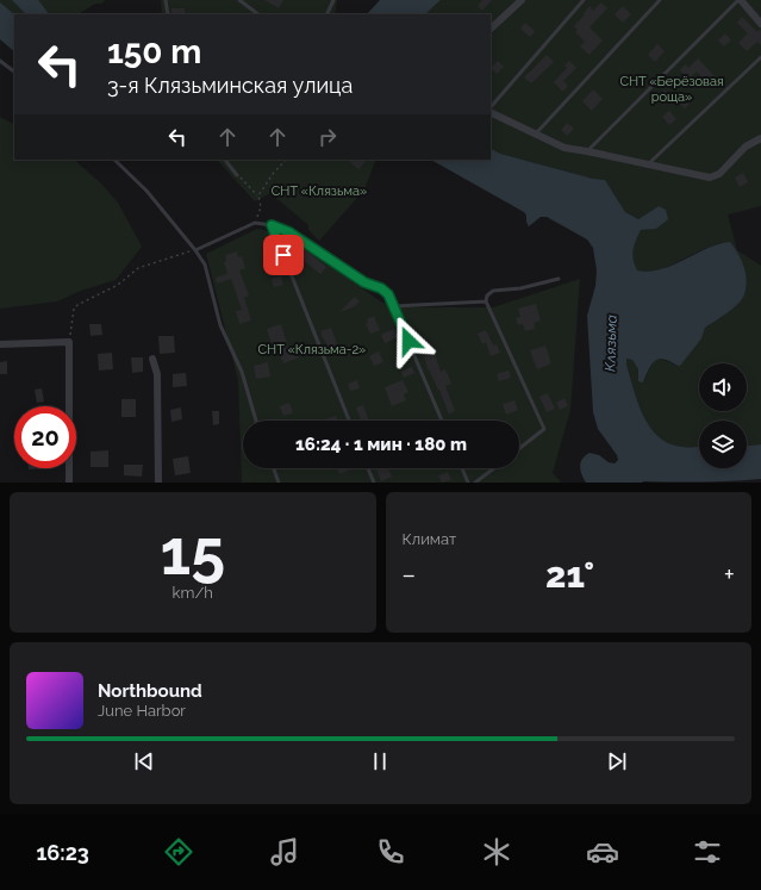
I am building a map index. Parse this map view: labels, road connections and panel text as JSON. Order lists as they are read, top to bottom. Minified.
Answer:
{"water":["Клязьма"],"parks":["СНТ «Берёзовая роща»","СНТ «Клязьма»","СНТ «Клязьма-2»"],"page":{"turn":["150 m","3-я Клязьминская улица"],"limit":"20","trip":"16:24 · 1 мин · 180 m","tile":[["15","km/h"],"Климат"],"heat":["−","21°","+"],"song":["Northbound","June Harbor"],"tabs":"16:23"}}
